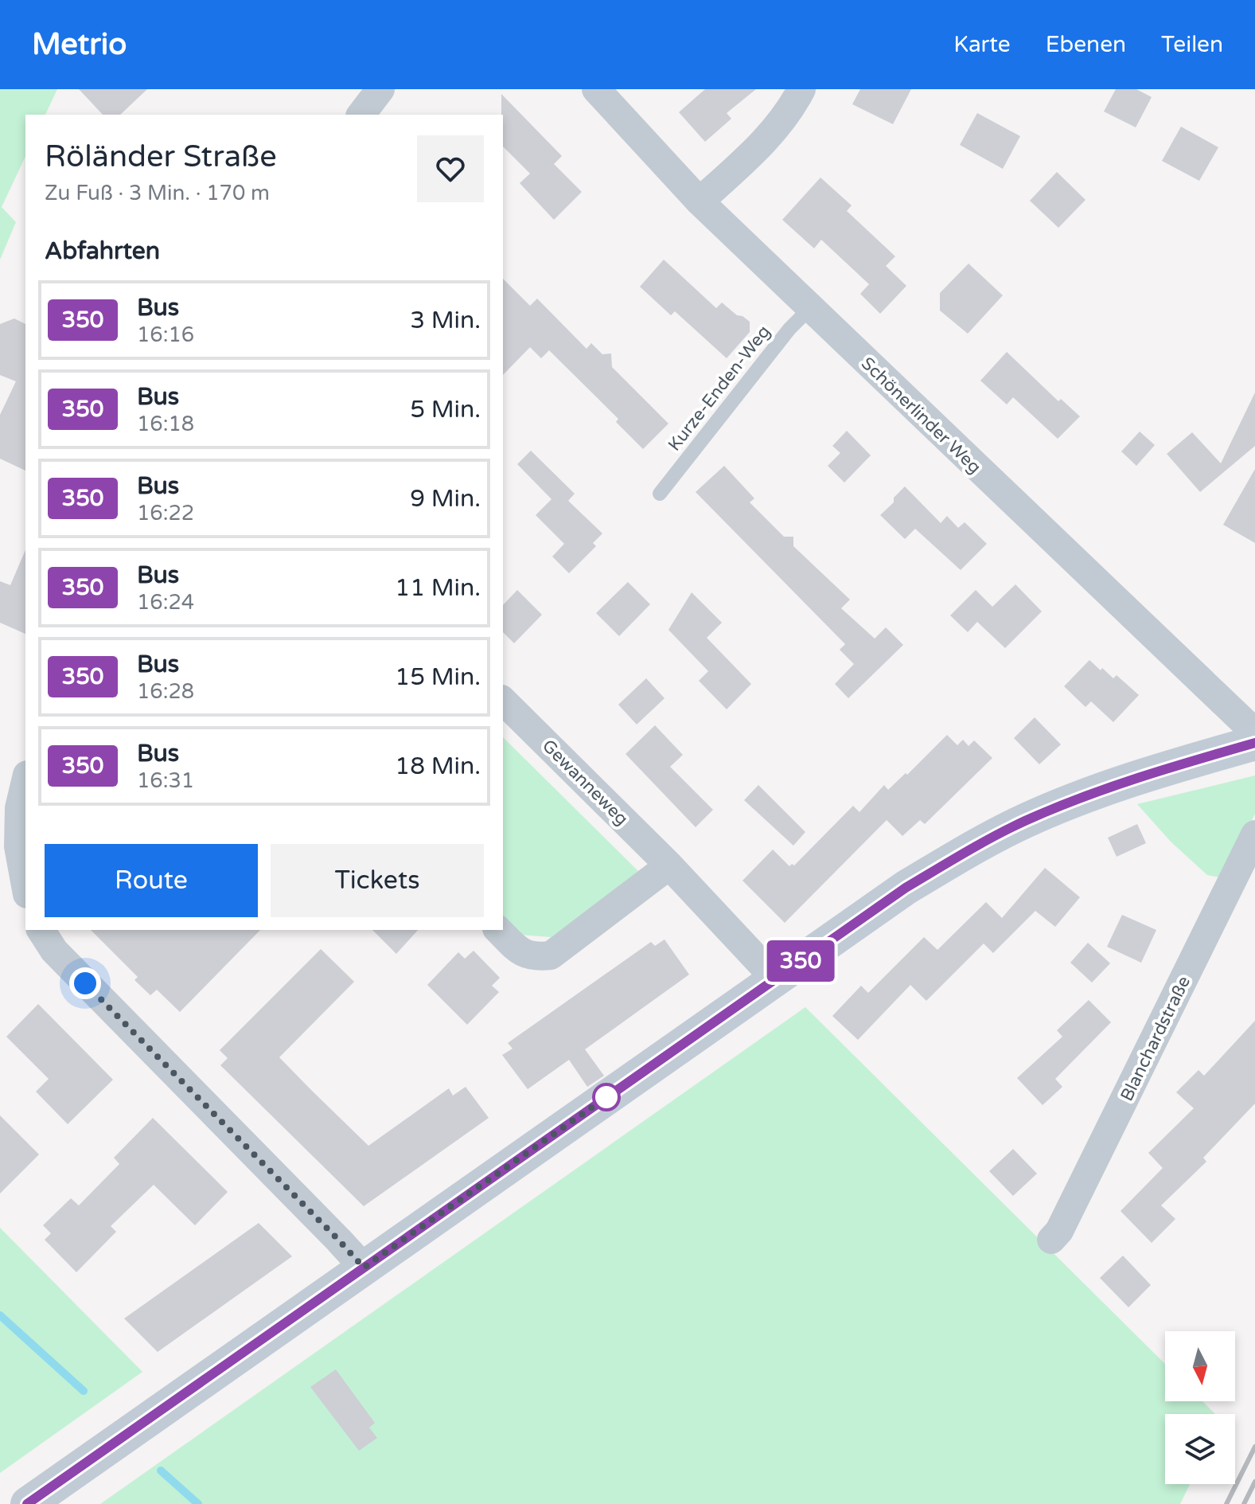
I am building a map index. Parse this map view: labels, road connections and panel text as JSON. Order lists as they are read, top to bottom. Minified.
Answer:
{"streets":{"street":["Schönerlinder Weg","Gewanneweg","Blanchardstraße"],"lane":["Kurze-Enden-Weg"]},"crossings":[["Kurze-Enden-Weg","Schönerlinder Weg"]],"lines":["bus line 350"],"north":"bottom","page":{"header":"Metrio","nav":["Karte","Ebenen","Teilen"],"on_map":"350","heading":[["Röländer Straße","Zu Fuß · 3 Min. · 170 m"],"Abfahrten"],"list":[{"mark":"350","name":"Bus","note":"16:16","value":"3 Min."},{"mark":"350","name":"Bus","note":"16:18","value":"5 Min."},{"mark":"350","name":"Bus","note":"16:22","value":"9 Min."},{"mark":"350","name":"Bus","note":"16:24","value":"11 Min."},{"mark":"350","name":"Bus","note":"16:28","value":"15 Min."},{"mark":"350","name":"Bus","note":"16:31","value":"18 Min."}],"buttons":["Route","Tickets"]}}
